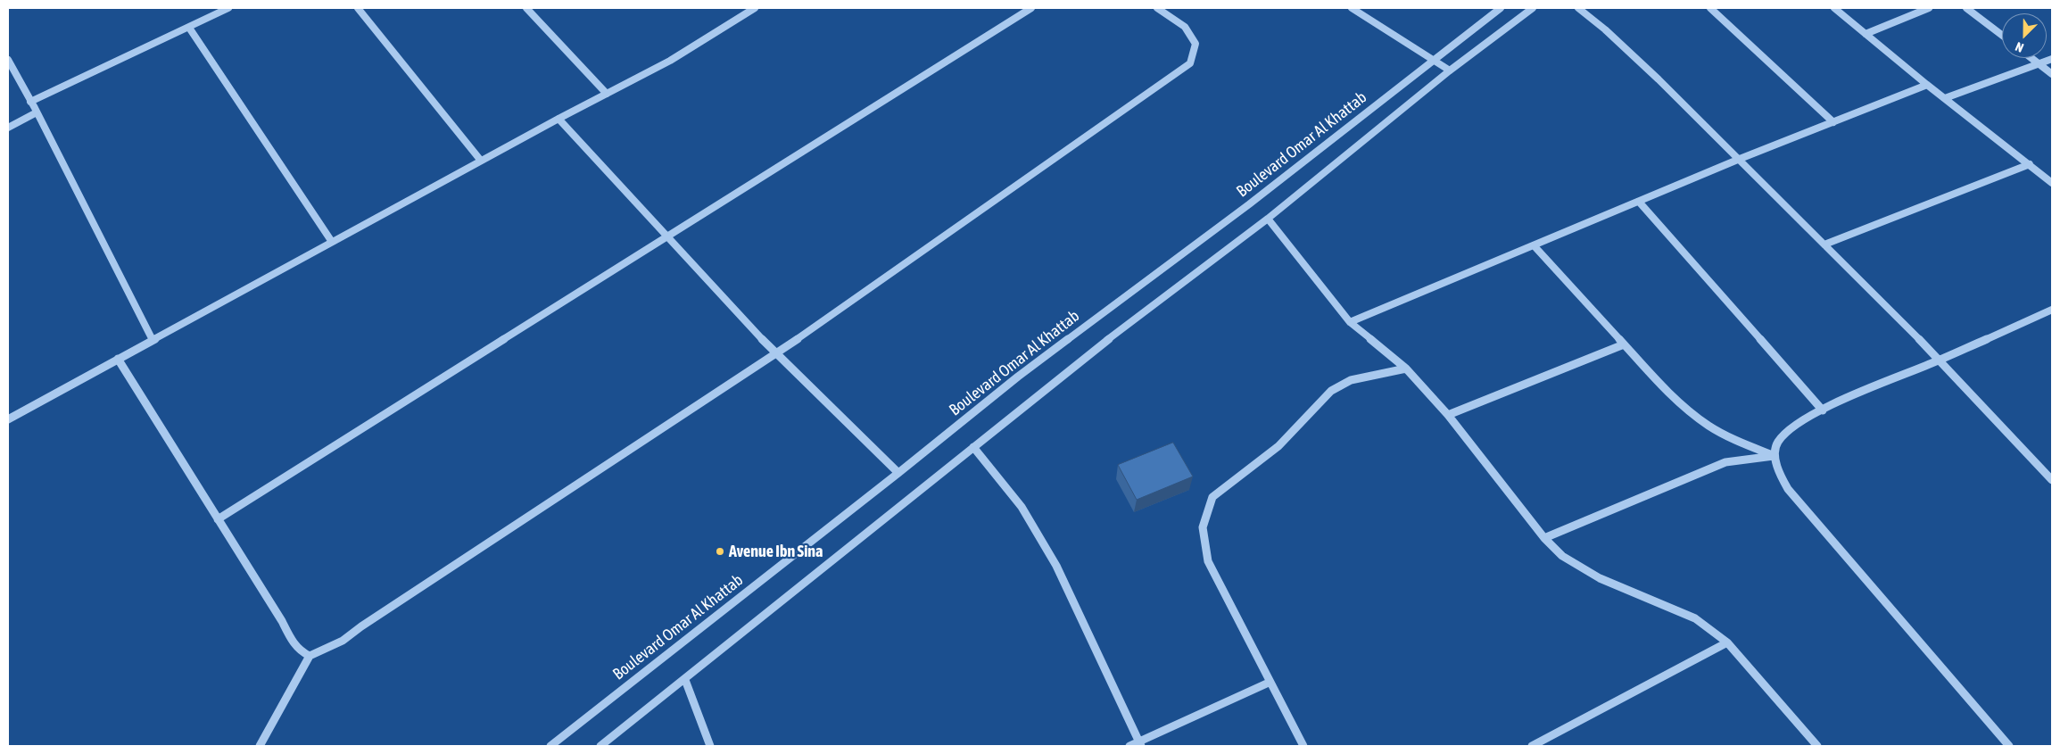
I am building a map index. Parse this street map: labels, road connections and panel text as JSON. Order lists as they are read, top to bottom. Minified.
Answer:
{"streets":{"street":["Boulevard Omar Al Khattab"]},"places":["Avenue Ibn Sina"],"north":"bottom left"}
